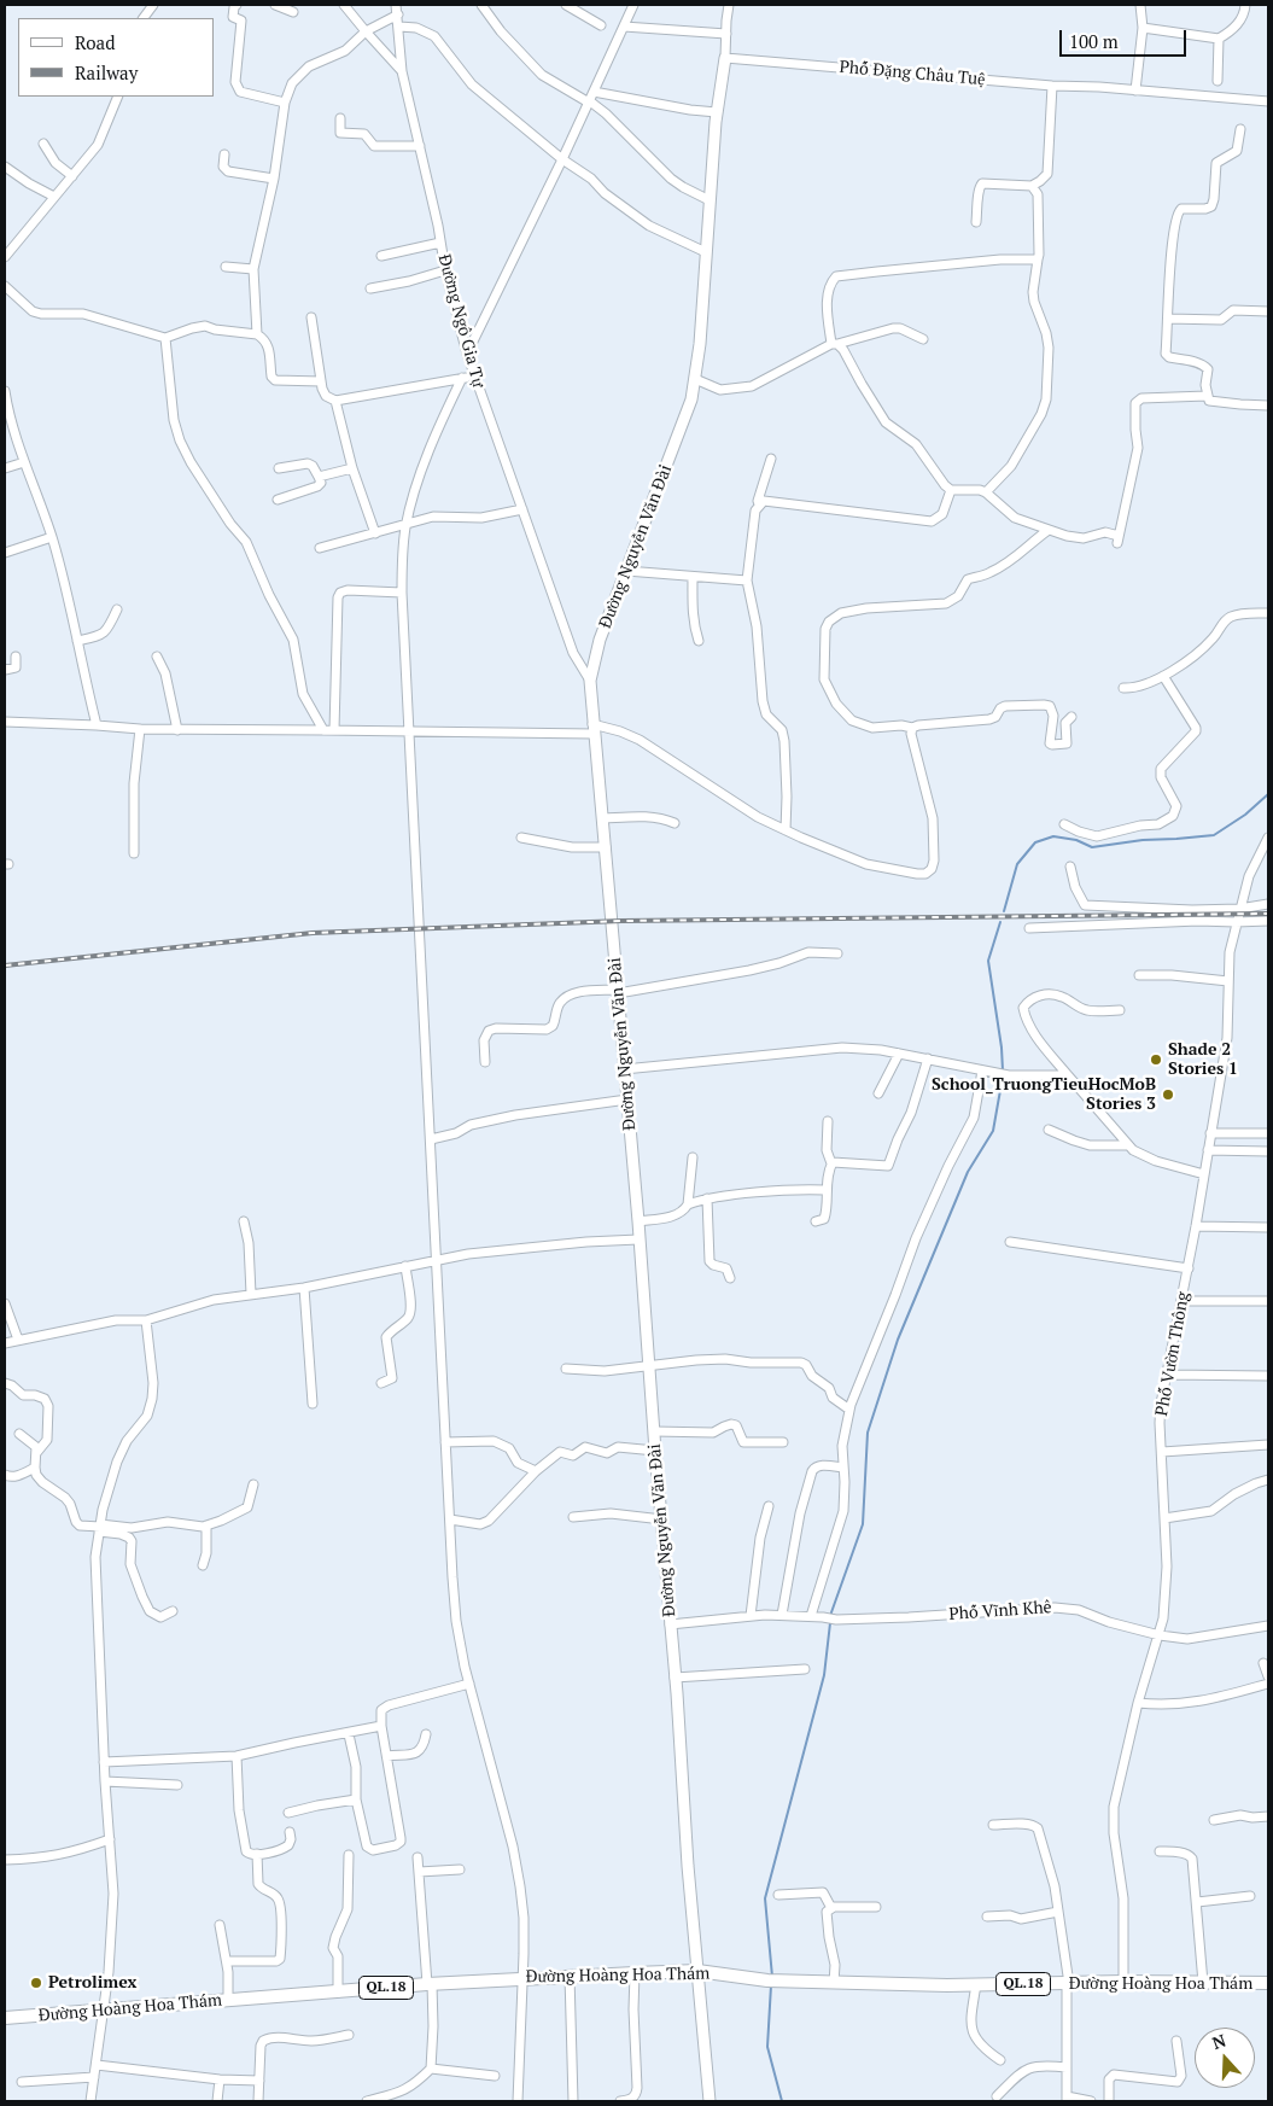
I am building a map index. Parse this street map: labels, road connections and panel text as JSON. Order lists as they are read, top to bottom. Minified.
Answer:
{"streets":{"main road":["Đường Hoàng Hoa Thám","QL.18"],"street":["Phố Đặng Châu Tuệ","Đường Ngô Gia Tự","Đường Nguyễn Văn Đài","Phố Vườn Thông","Phố Vĩnh Khê"]},"crossings":[["Phố Đặng Châu Tuệ","Đường Nguyễn Văn Đài"],["Đường Ngô Gia Tự","Đường Nguyễn Văn Đài"],["Đường Nguyễn Văn Đài","Đường Hoàng Hoa Thám"],["Phố Vườn Thông","Phố Vĩnh Khê"],["Phố Vườn Thông","Đường Hoàng Hoa Thám"]],"places":["Shade 2 Stories 1","School_TruongTieuHocMoB Stories 3","Petrolimex"],"legend":["Road","Railway"],"scale_bar":"100 m","north":"top"}
